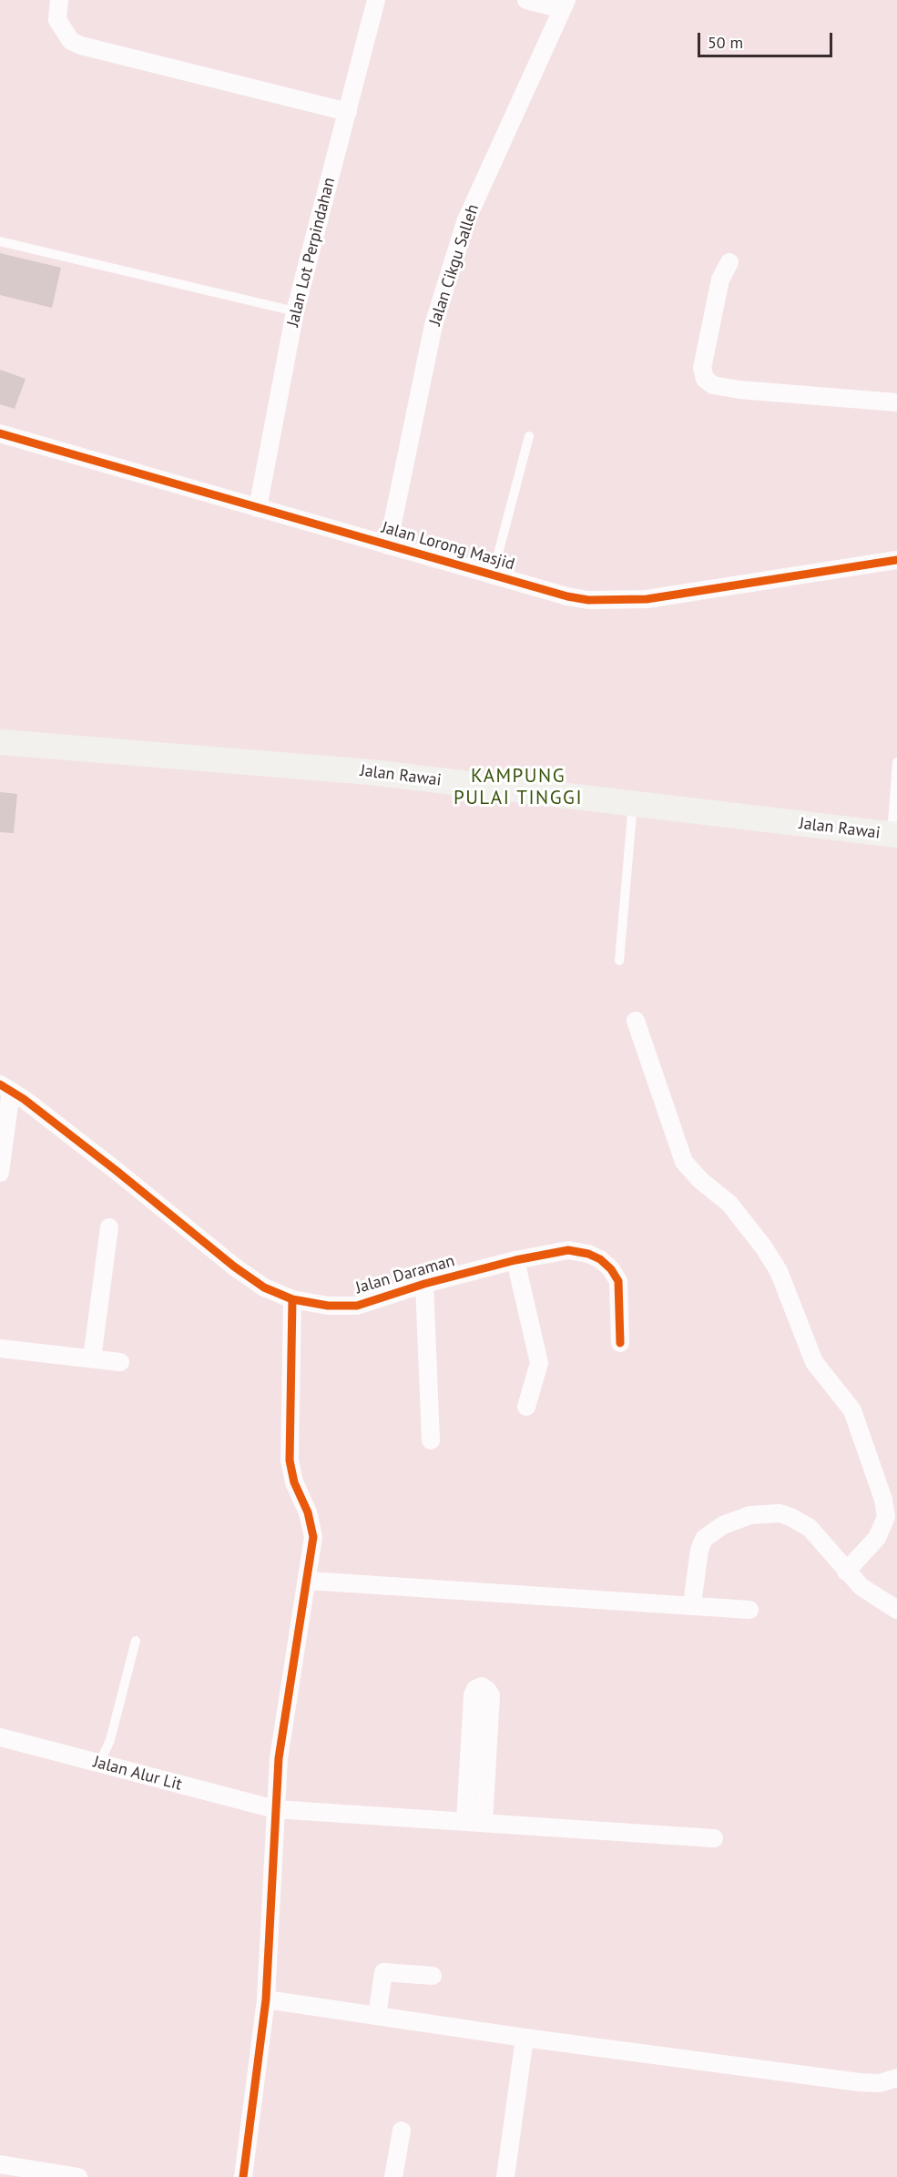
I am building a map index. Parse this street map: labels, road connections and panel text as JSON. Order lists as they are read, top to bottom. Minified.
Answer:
{"streets":{"main road":["Jalan Rawai"],"street":["Jalan Lot Perpindahan","Jalan Cikgu Salleh","Jalan Lorong Masjid","Jalan Daraman","Jalan Alur Lit"]},"crossings":[["Jalan Lot Perpindahan","Jalan Lorong Masjid"],["Jalan Cikgu Salleh","Jalan Lorong Masjid"]],"districts":["KAMPUNG PULAI TINGGI"],"scale_bar":"50 m"}
